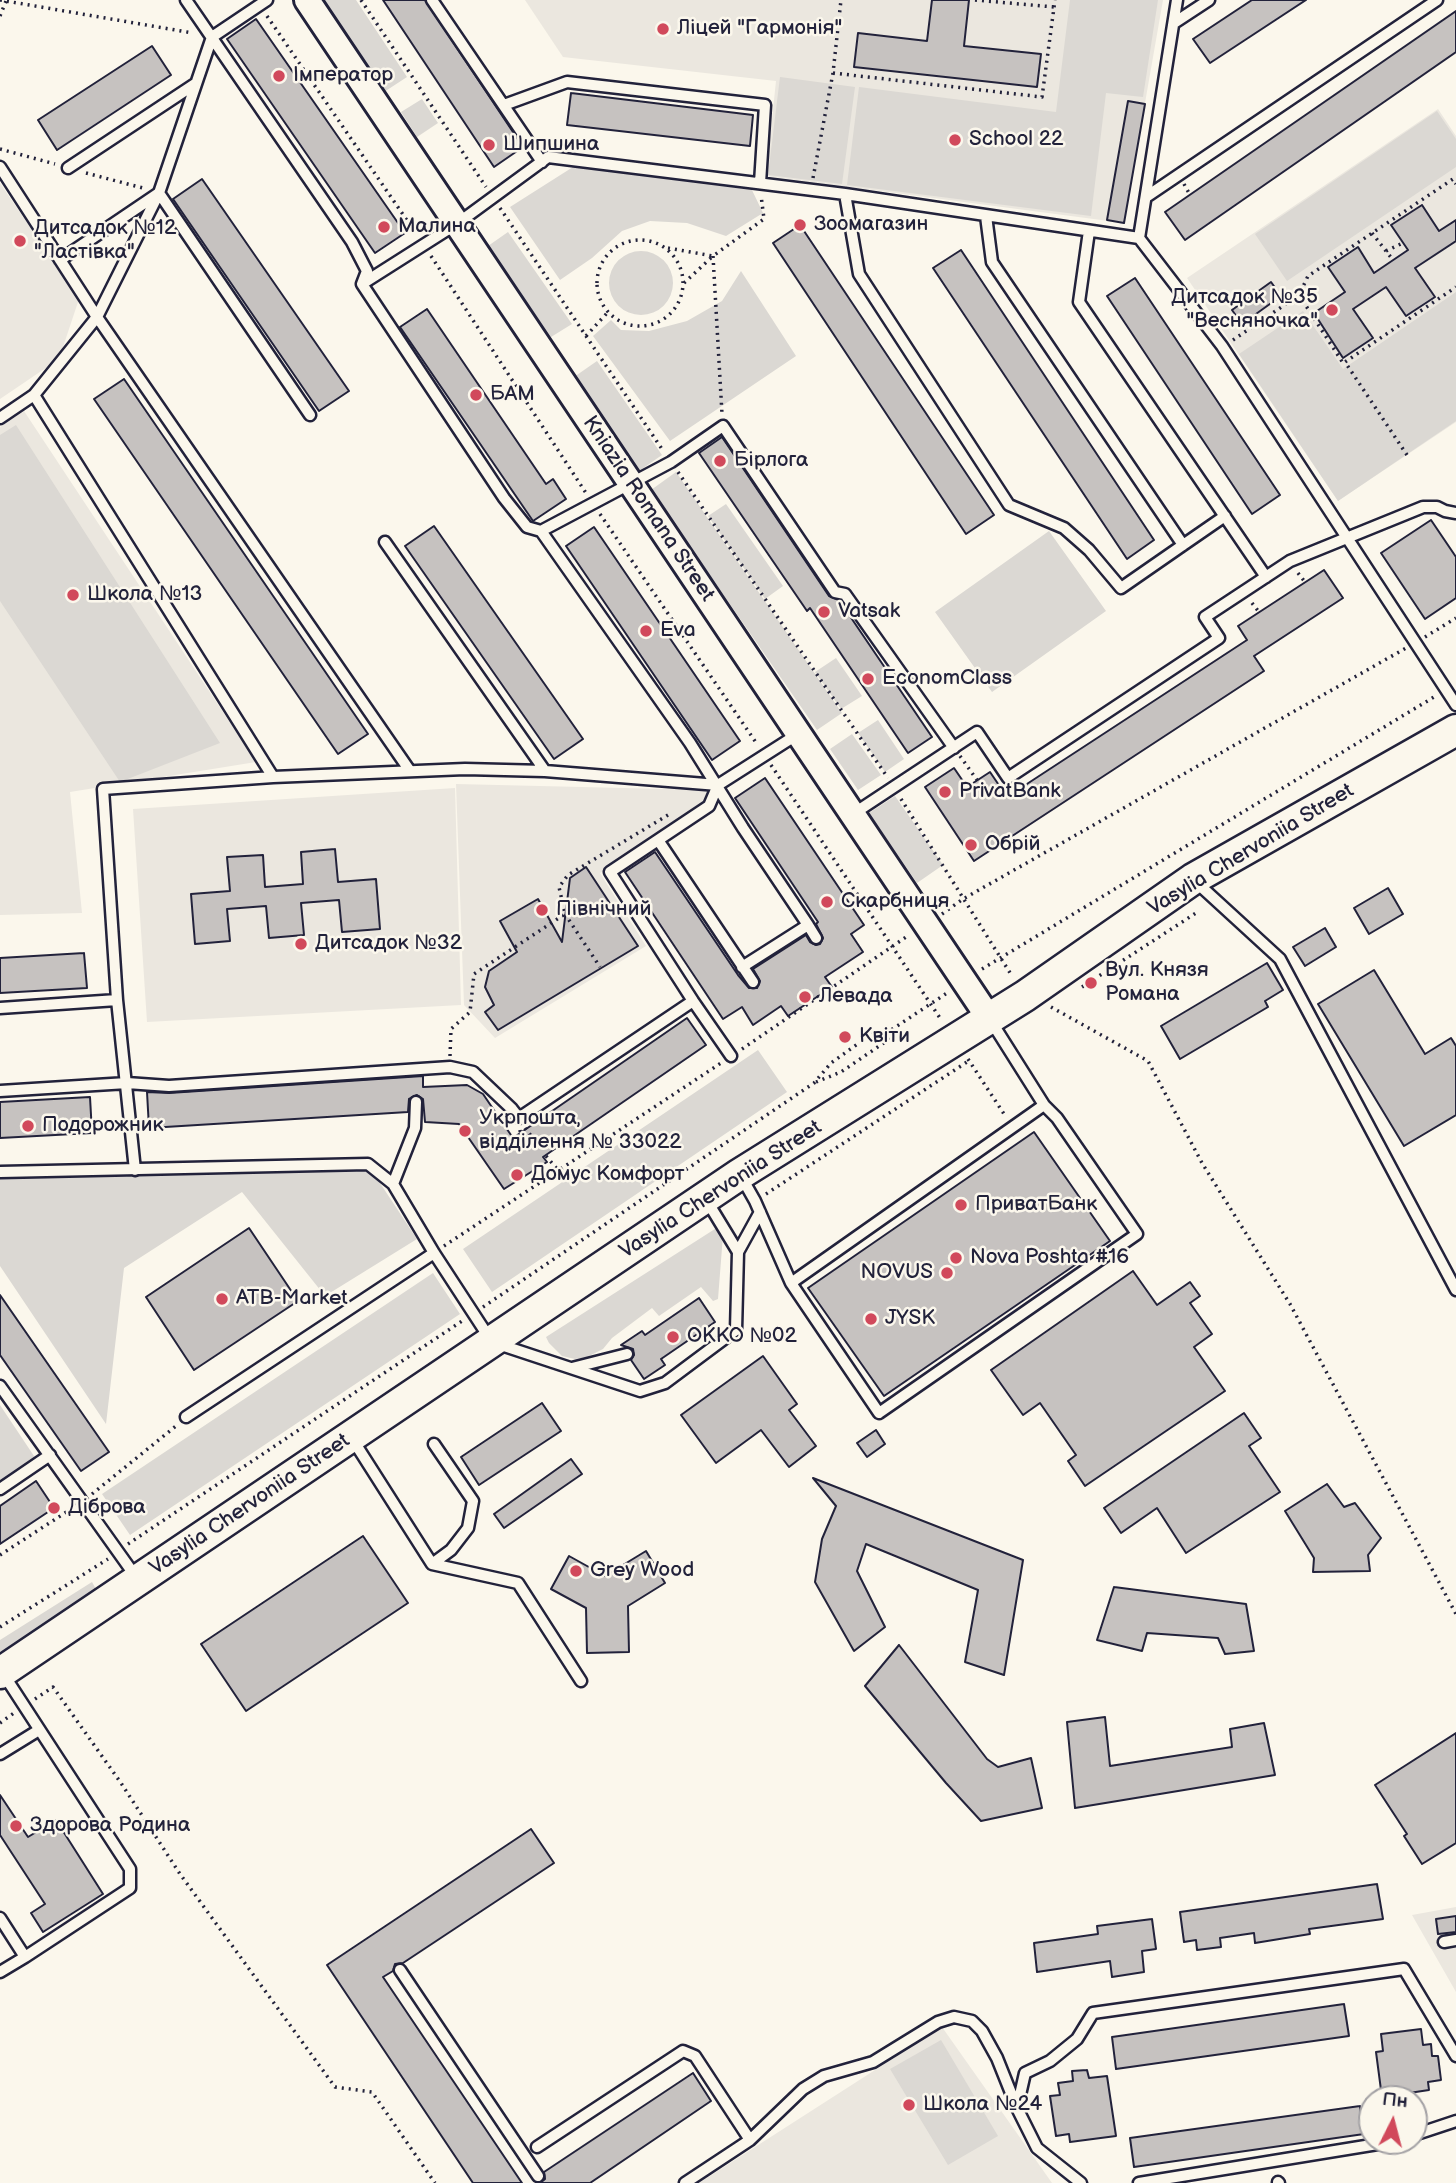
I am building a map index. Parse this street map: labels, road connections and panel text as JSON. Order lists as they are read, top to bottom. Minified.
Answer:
{"streets":{"main road":["Vasylia Chervoniia Street"],"street":["Kniazia Romana Street"]},"crossings":[["Kniazia Romana Street","Vasylia Chervoniia Street"]],"places":["Ліцей \"Гармонія\"","Імператор","School 22","Шипшина","Зоомагазин","Малина","Дитсадок №12 \"Ластівка\"","Дитсадок №35 \"Весняночка\"","БАМ","Бірлога","Школа №13","Vatsak","Eva","EconomClass","PrivatBank","Обрій","Скарбниця","Північний","Дитсадок №32","Вул. Князя Романа","Левада","Квiти","Подорожник","Укрпошта, відділення № 33022","Домус Комфорт","ПриватБанк","Nova Poshta #16","NOVUS","ATB-Market","JYSK","ОККО №02","Діброва","Grey Wood","Здорова Родина","Школа №24"],"north":"top"}
